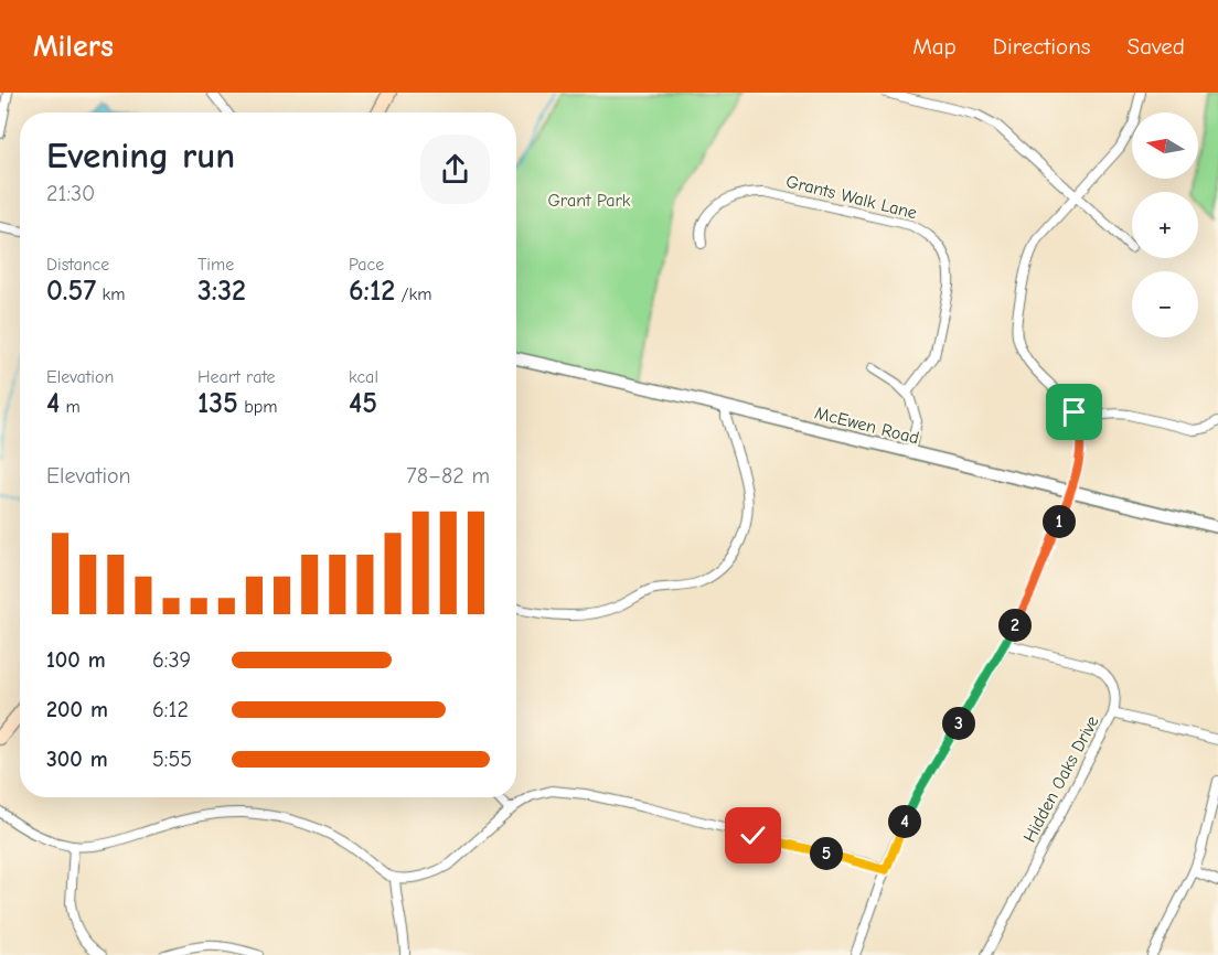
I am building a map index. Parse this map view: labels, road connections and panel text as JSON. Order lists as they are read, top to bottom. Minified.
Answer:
{"streets":{"street":["Grants Walk Lane","McEwen Road","Hidden Oaks Drive"]},"parks":["Grant Park"],"north":"left","page":{"header":"Milers","nav":["Map","Directions","Saved"],"map_buttons":["+","−"],"heading":["Evening run","21:30"],"stats":[["Distance","0.57 km"],["Time","3:32"],["Pace","6:12 /km"],["Elevation","4 m"],["Heart rate","135 bpm"],["kcal","45"]],"chart":["Elevation","78–82 m"],"pins":["1","2","3","4","5"],"list":[{"name":"100 m","note":"6:39"},{"name":"200 m","note":"6:12"},{"name":"300 m","note":"5:55"}]}}
